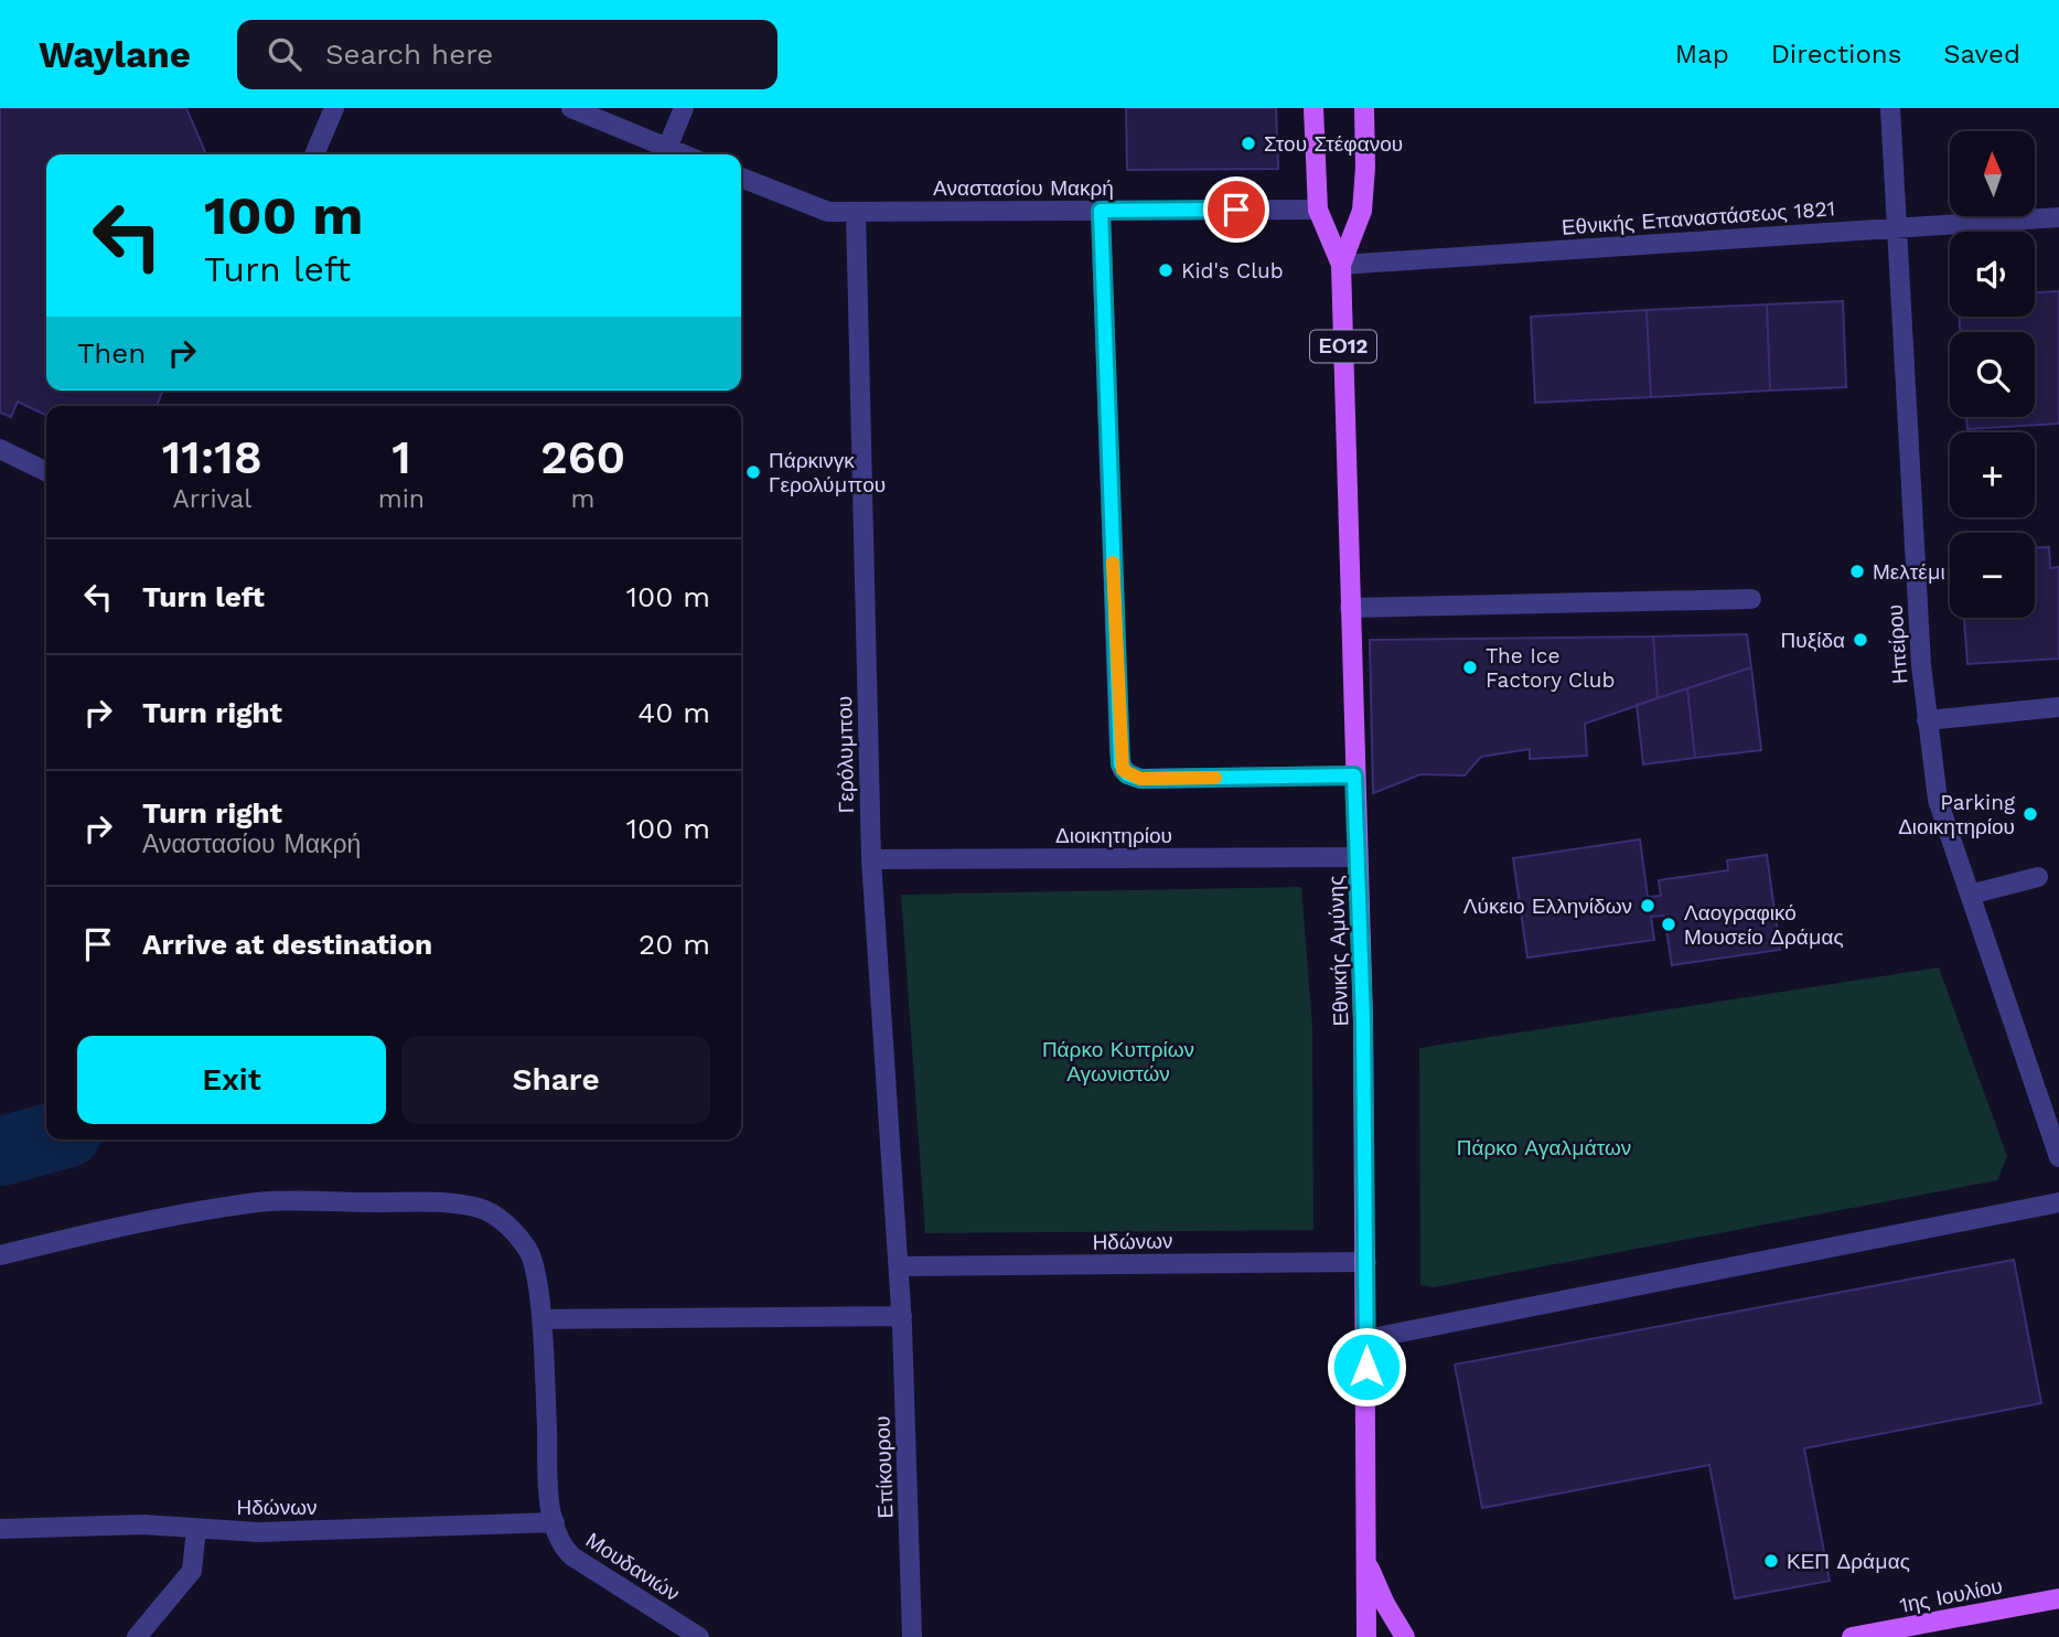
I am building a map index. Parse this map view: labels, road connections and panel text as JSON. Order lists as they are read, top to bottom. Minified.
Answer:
{"streets":{"main road":["ΕΟ12","Εθνικής Αμύνης","1ης Ιουλίου"],"street":["Αναστασίου Μακρή","Εθνικής Επαναστάσεως 1821","Ηπείρου","Γερόλυμπου","Διοικητηρίου","Ηδώνων","Επίκουρου","Μουδανιών"]},"crossings":[["Αναστασίου Μακρή","Γερόλυμπου"],["Αναστασίου Μακρή","Εθνικής Αμύνης"],["Εθνικής Επαναστάσεως 1821","Ηπείρου"],["Εθνικής Επαναστάσεως 1821","Εθνικής Αμύνης"],["ΕΟ12","Εθνικής Αμύνης"],["Γερόλυμπου","Διοικητηρίου"],["Γερόλυμπου","Ηδώνων"],["Γερόλυμπου","Επίκουρου"],["Διοικητηρίου","Εθνικής Αμύνης"],["Εθνικής Αμύνης","Ηδώνων"],["Ηδώνων","Μουδανιών"]],"parks":["Πάρκο Κυπρίων Αγωνιστών","Πάρκο Αγαλμάτων"],"places":["Στου Στέφανου","Kid's Club","Πάρκινγκ Γερολύμπου","Μελτέμι","Πυξίδα","The Ice Factory Club","Parking Διοικητηρίου","Λύκειο Ελληνίδων","Λαογραφικό Μουσείο Δράμας","ΚΕΠ Δράμας"],"north":"top","page":{"header":"Waylane","search":"Search here","nav":["Map","Directions","Saved"],"map_buttons":["+","−"],"turn":["100 m","Turn left"],"then":"Then","eta":["11:18","Arrival","1","min","260","m"],"list":[{"name":"Turn left","value":"100 m"},{"name":"Turn right","value":"40 m"},{"name":"Turn right","note":"Αναστασίου Μακρή","value":"100 m"},{"name":"Arrive at destination","value":"20 m"}],"buttons":["Exit","Share"]}}
